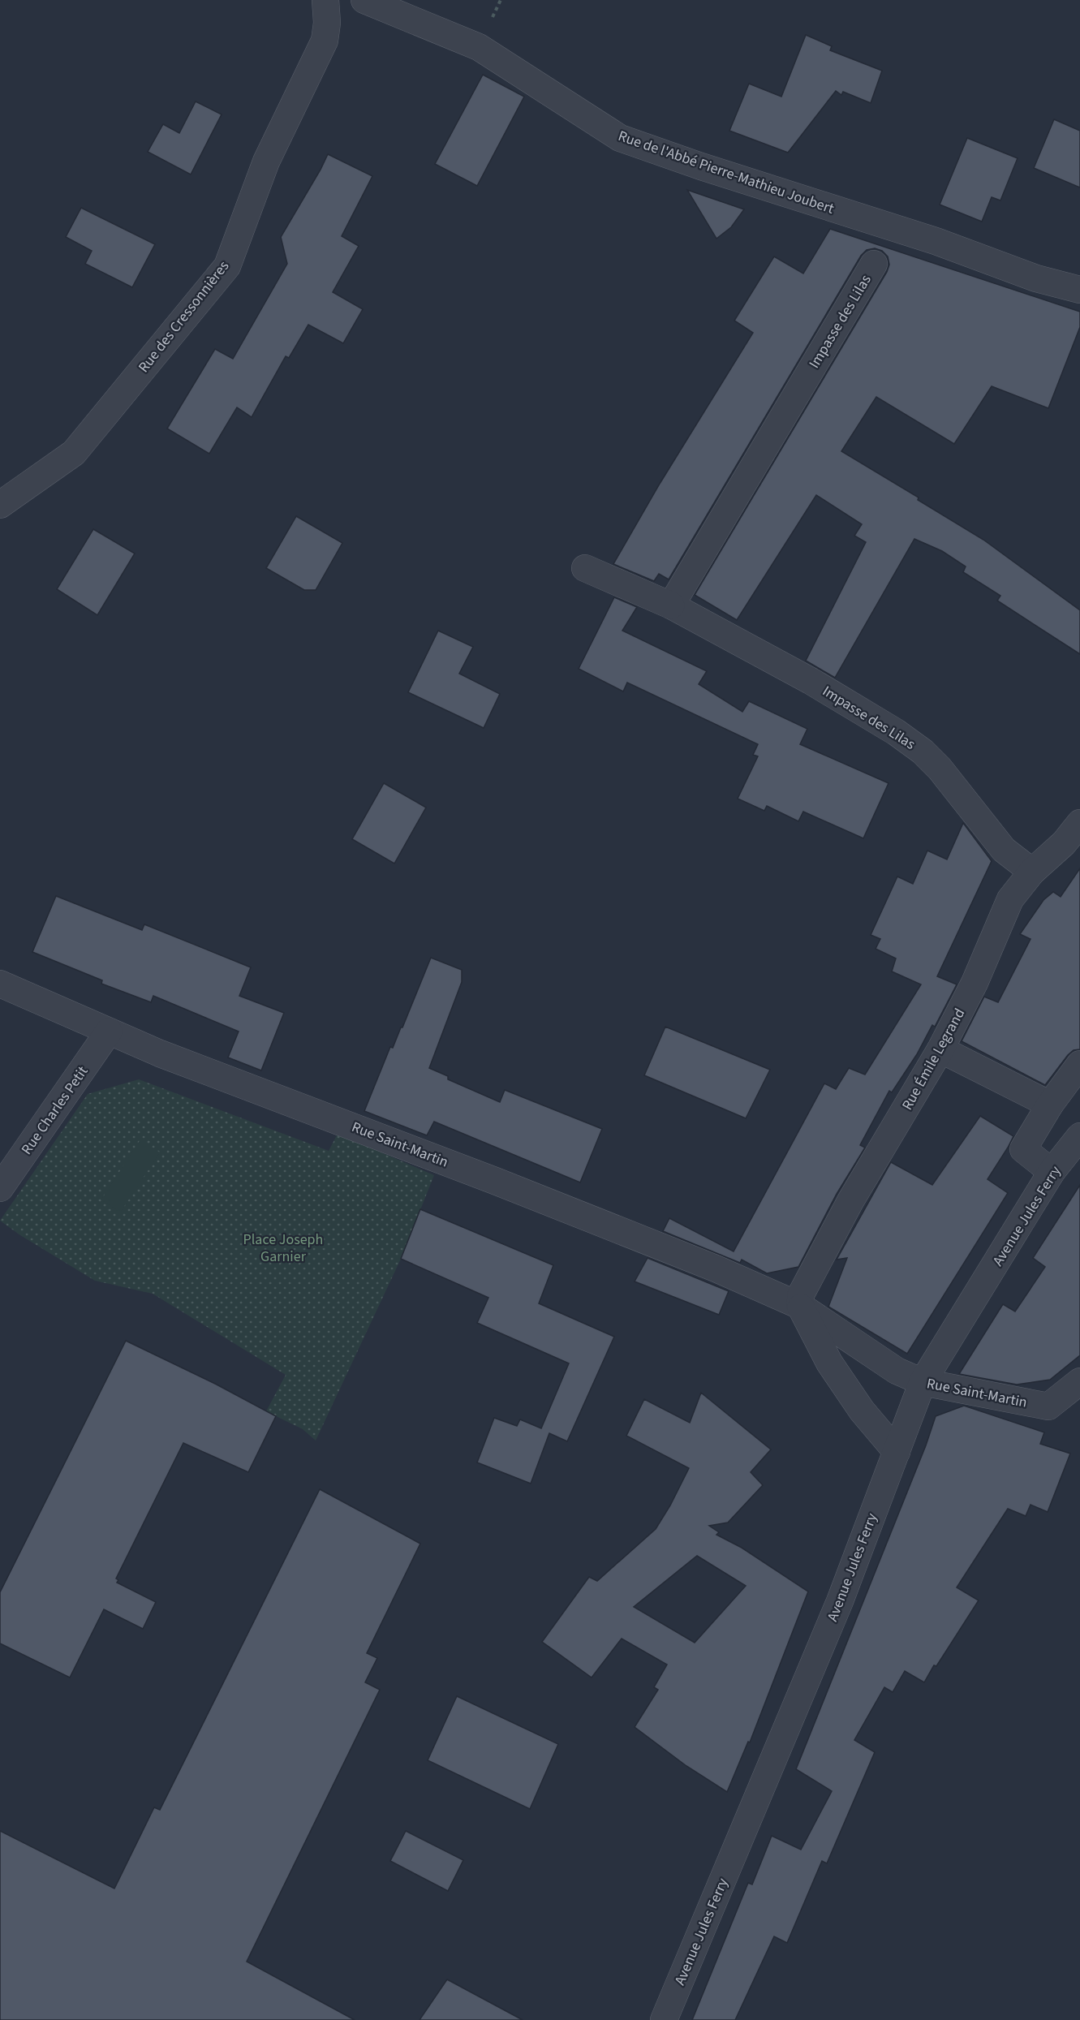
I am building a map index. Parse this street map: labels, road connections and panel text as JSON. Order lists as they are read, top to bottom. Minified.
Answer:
{"streets":{"street":["Rue de l'Abbé Pierre-Mathieu Joubert","Rue des Cressonnières","Impasse des Lilas","Rue Émile Legrand","Rue Charles Petit","Rue Saint-Martin","Avenue Jules Ferry"]},"crossings":[["Impasse des Lilas","Rue Émile Legrand"],["Rue Émile Legrand","Rue Saint-Martin"],["Rue Charles Petit","Rue Saint-Martin"],["Rue Saint-Martin","Avenue Jules Ferry"]],"parks":["Place Joseph Garnier"]}
